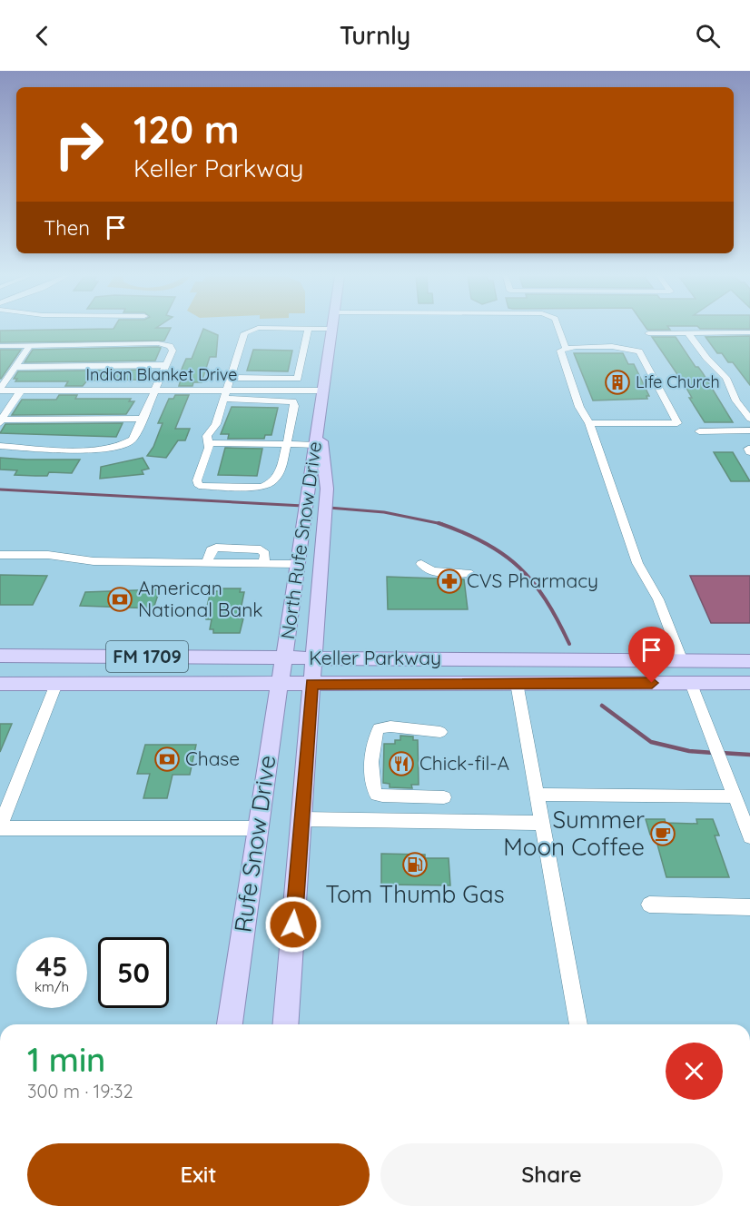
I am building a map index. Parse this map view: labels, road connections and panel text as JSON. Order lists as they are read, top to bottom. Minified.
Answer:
{"streets":{"main road":["North Rufe Snow Drive","FM 1709","Keller Parkway","Rufe Snow Drive"],"street":["Indian Blanket Drive"]},"crossings":[["Indian Blanket Drive","North Rufe Snow Drive"],["North Rufe Snow Drive","Keller Parkway"],["North Rufe Snow Drive","Rufe Snow Drive"],["Keller Parkway","Rufe Snow Drive"]],"places":{"building":["Life Church"],"pharmacy":["CVS Pharmacy"],"bank":["American National Bank","Chase"],"restaurant":["Chick-fil-A"],"cafe":["Summer Moon Coffee"],"fuel station":["Tom Thumb Gas"]},"page":{"header":"Turnly","turn":["120 m","Keller Parkway"],"then":"Then","speed":"45 km/h","limit":"50","heading":["1 min","300 m · 19:32"],"buttons":["Exit","Share"]}}
